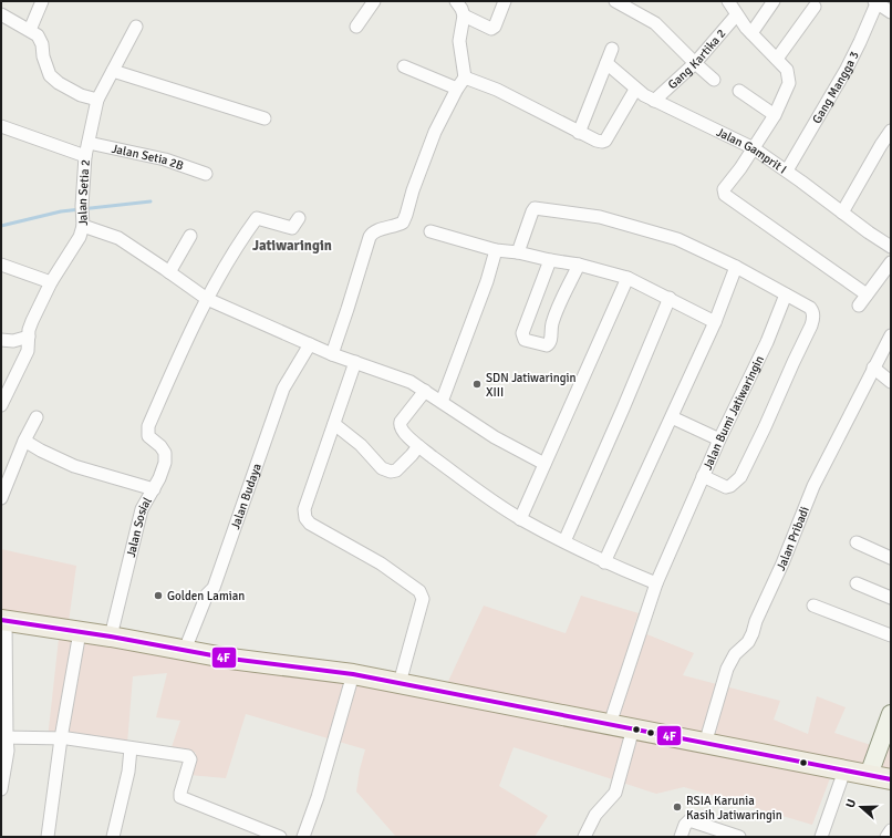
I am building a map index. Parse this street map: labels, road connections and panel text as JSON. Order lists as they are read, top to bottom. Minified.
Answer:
{"streets":{"street":["Gang Kartika 2","Gang Mangga 3","Jalan Gamprit I","Jalan Setia 2B","Jalan Setia 2","Jalan Bumi Jatiwaringin","Jalan Budaya","Jalan Sosial","Jalan Pribadi"]},"crossings":[["Gang Kartika 2","Jalan Gamprit I"],["Gang Mangga 3","Jalan Gamprit I"],["Jalan Setia 2B","Jalan Setia 2"]],"districts":["Jatiwaringin"],"places":["SDN Jatiwaringin XIII","Golden Lamian","RSIA Karunia Kasih Jatiwaringin"],"lines":["transit line 4F"],"north":"left"}
